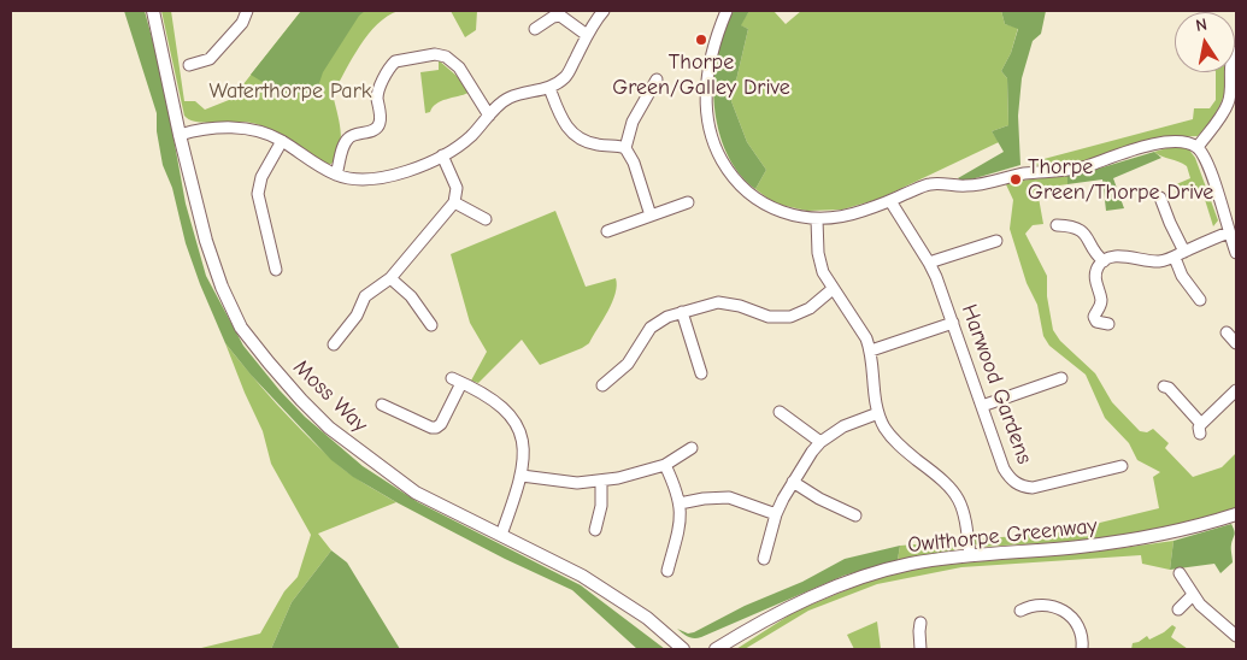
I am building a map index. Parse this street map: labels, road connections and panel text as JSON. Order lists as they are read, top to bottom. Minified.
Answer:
{"streets":{"street":["Harwood Gardens","Moss Way","Owlthorpe Greenway"]},"parks":["Waterthorpe Park"],"places":["Thorpe Green/Galley Drive","Thorpe Green/Thorpe Drive"],"north":"top"}
